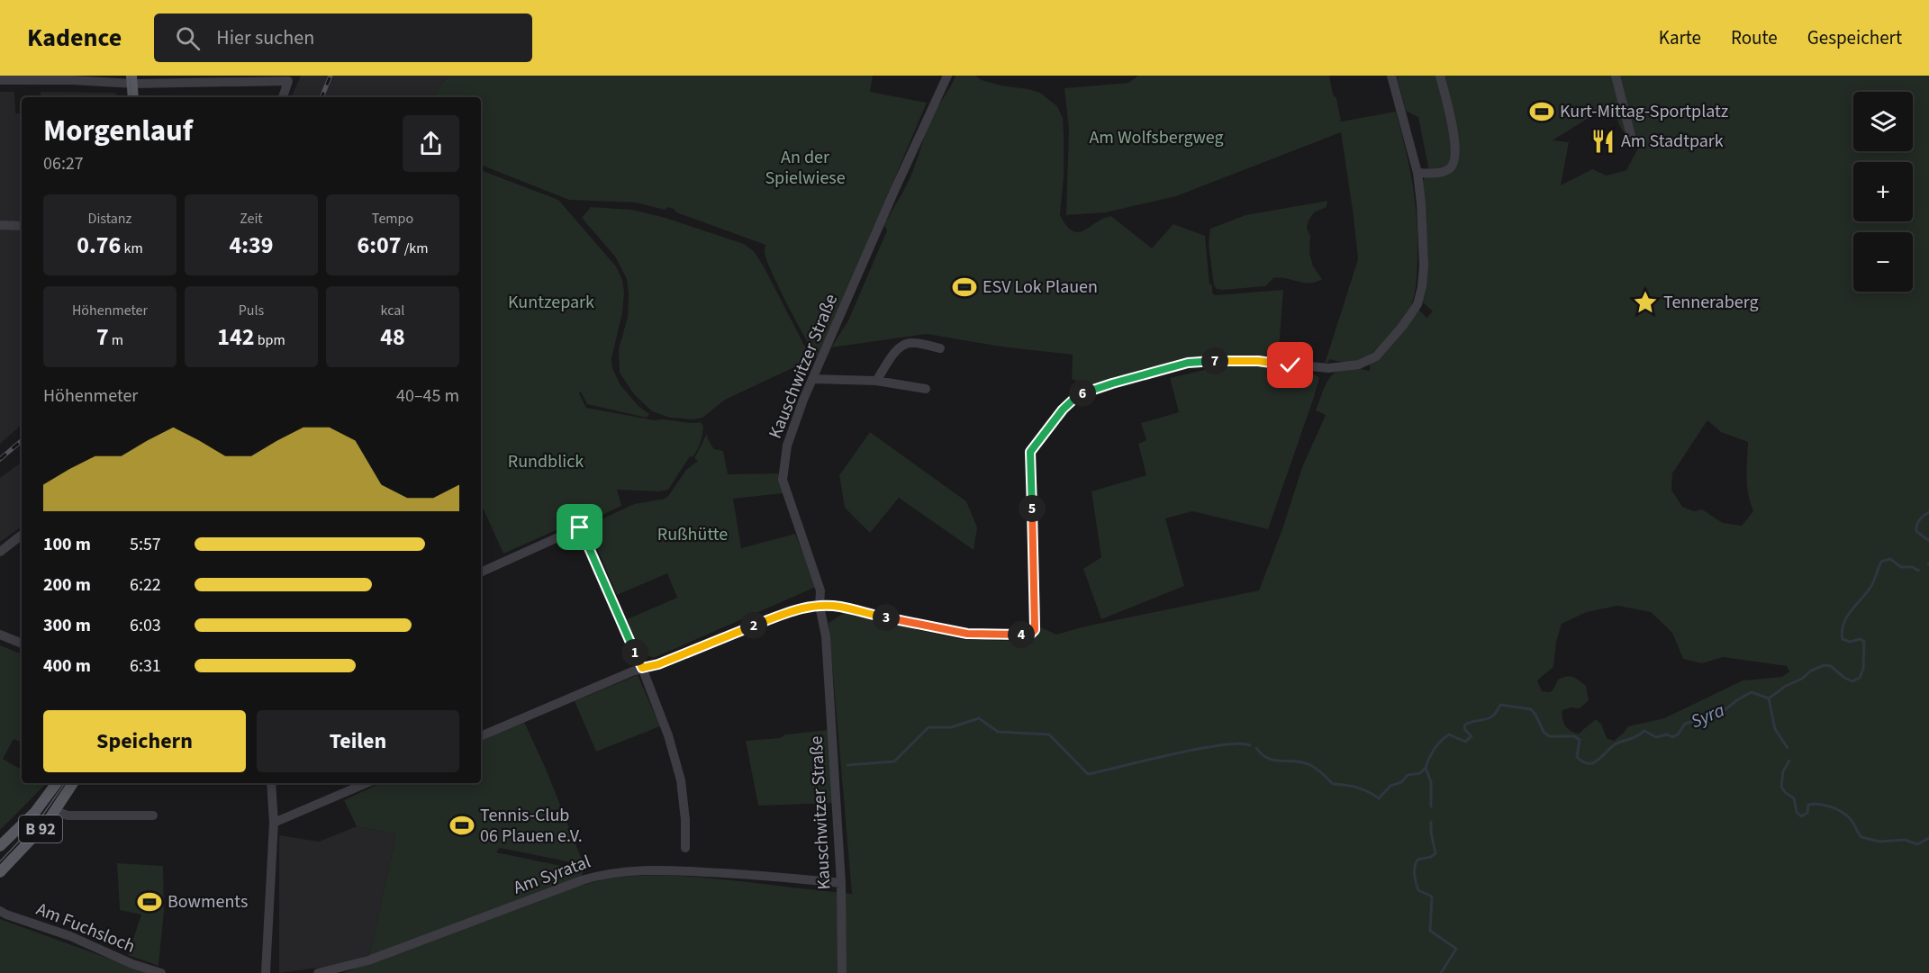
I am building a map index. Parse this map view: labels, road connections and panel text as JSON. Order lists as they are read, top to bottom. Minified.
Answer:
{"streets":{"main road":["B 92"],"street":["Kauschwitzer Straße","Am Syratal","Am Fuchsloch"]},"crossings":[["Kauschwitzer Straße","Am Syratal"]],"water":["Syra"],"parks":["Am Wolfsbergweg","An der Spielwiese","Kuntzepark","Rundblick","Rußhütte"],"places":{"sports":["Kurt-Mittag-Sportplatz","ESV Lok Plauen","Tennis-Club 06 Plauen e.V.","Bowments"],"restaurant":["Am Stadtpark"],"place":["Tenneraberg"]},"page":{"header":"Kadence","search":"Hier suchen","nav":["Karte","Route","Gespeichert"],"map_buttons":["+","−"],"heading":["Morgenlauf","06:27"],"stats":[["Distanz","0.76 km"],["Zeit","4:39"],["Tempo","6:07 /km"],["Höhenmeter","7 m"],["Puls","142 bpm"],["kcal","48"]],"pins":["7","6","5","3","2","4","1"],"chart":["Höhenmeter","40–45 m"],"list":[{"name":"100 m","note":"5:57"},{"name":"200 m","note":"6:22"},{"name":"300 m","note":"6:03"},{"name":"400 m","note":"6:31"}],"buttons":["Speichern","Teilen"]}}
